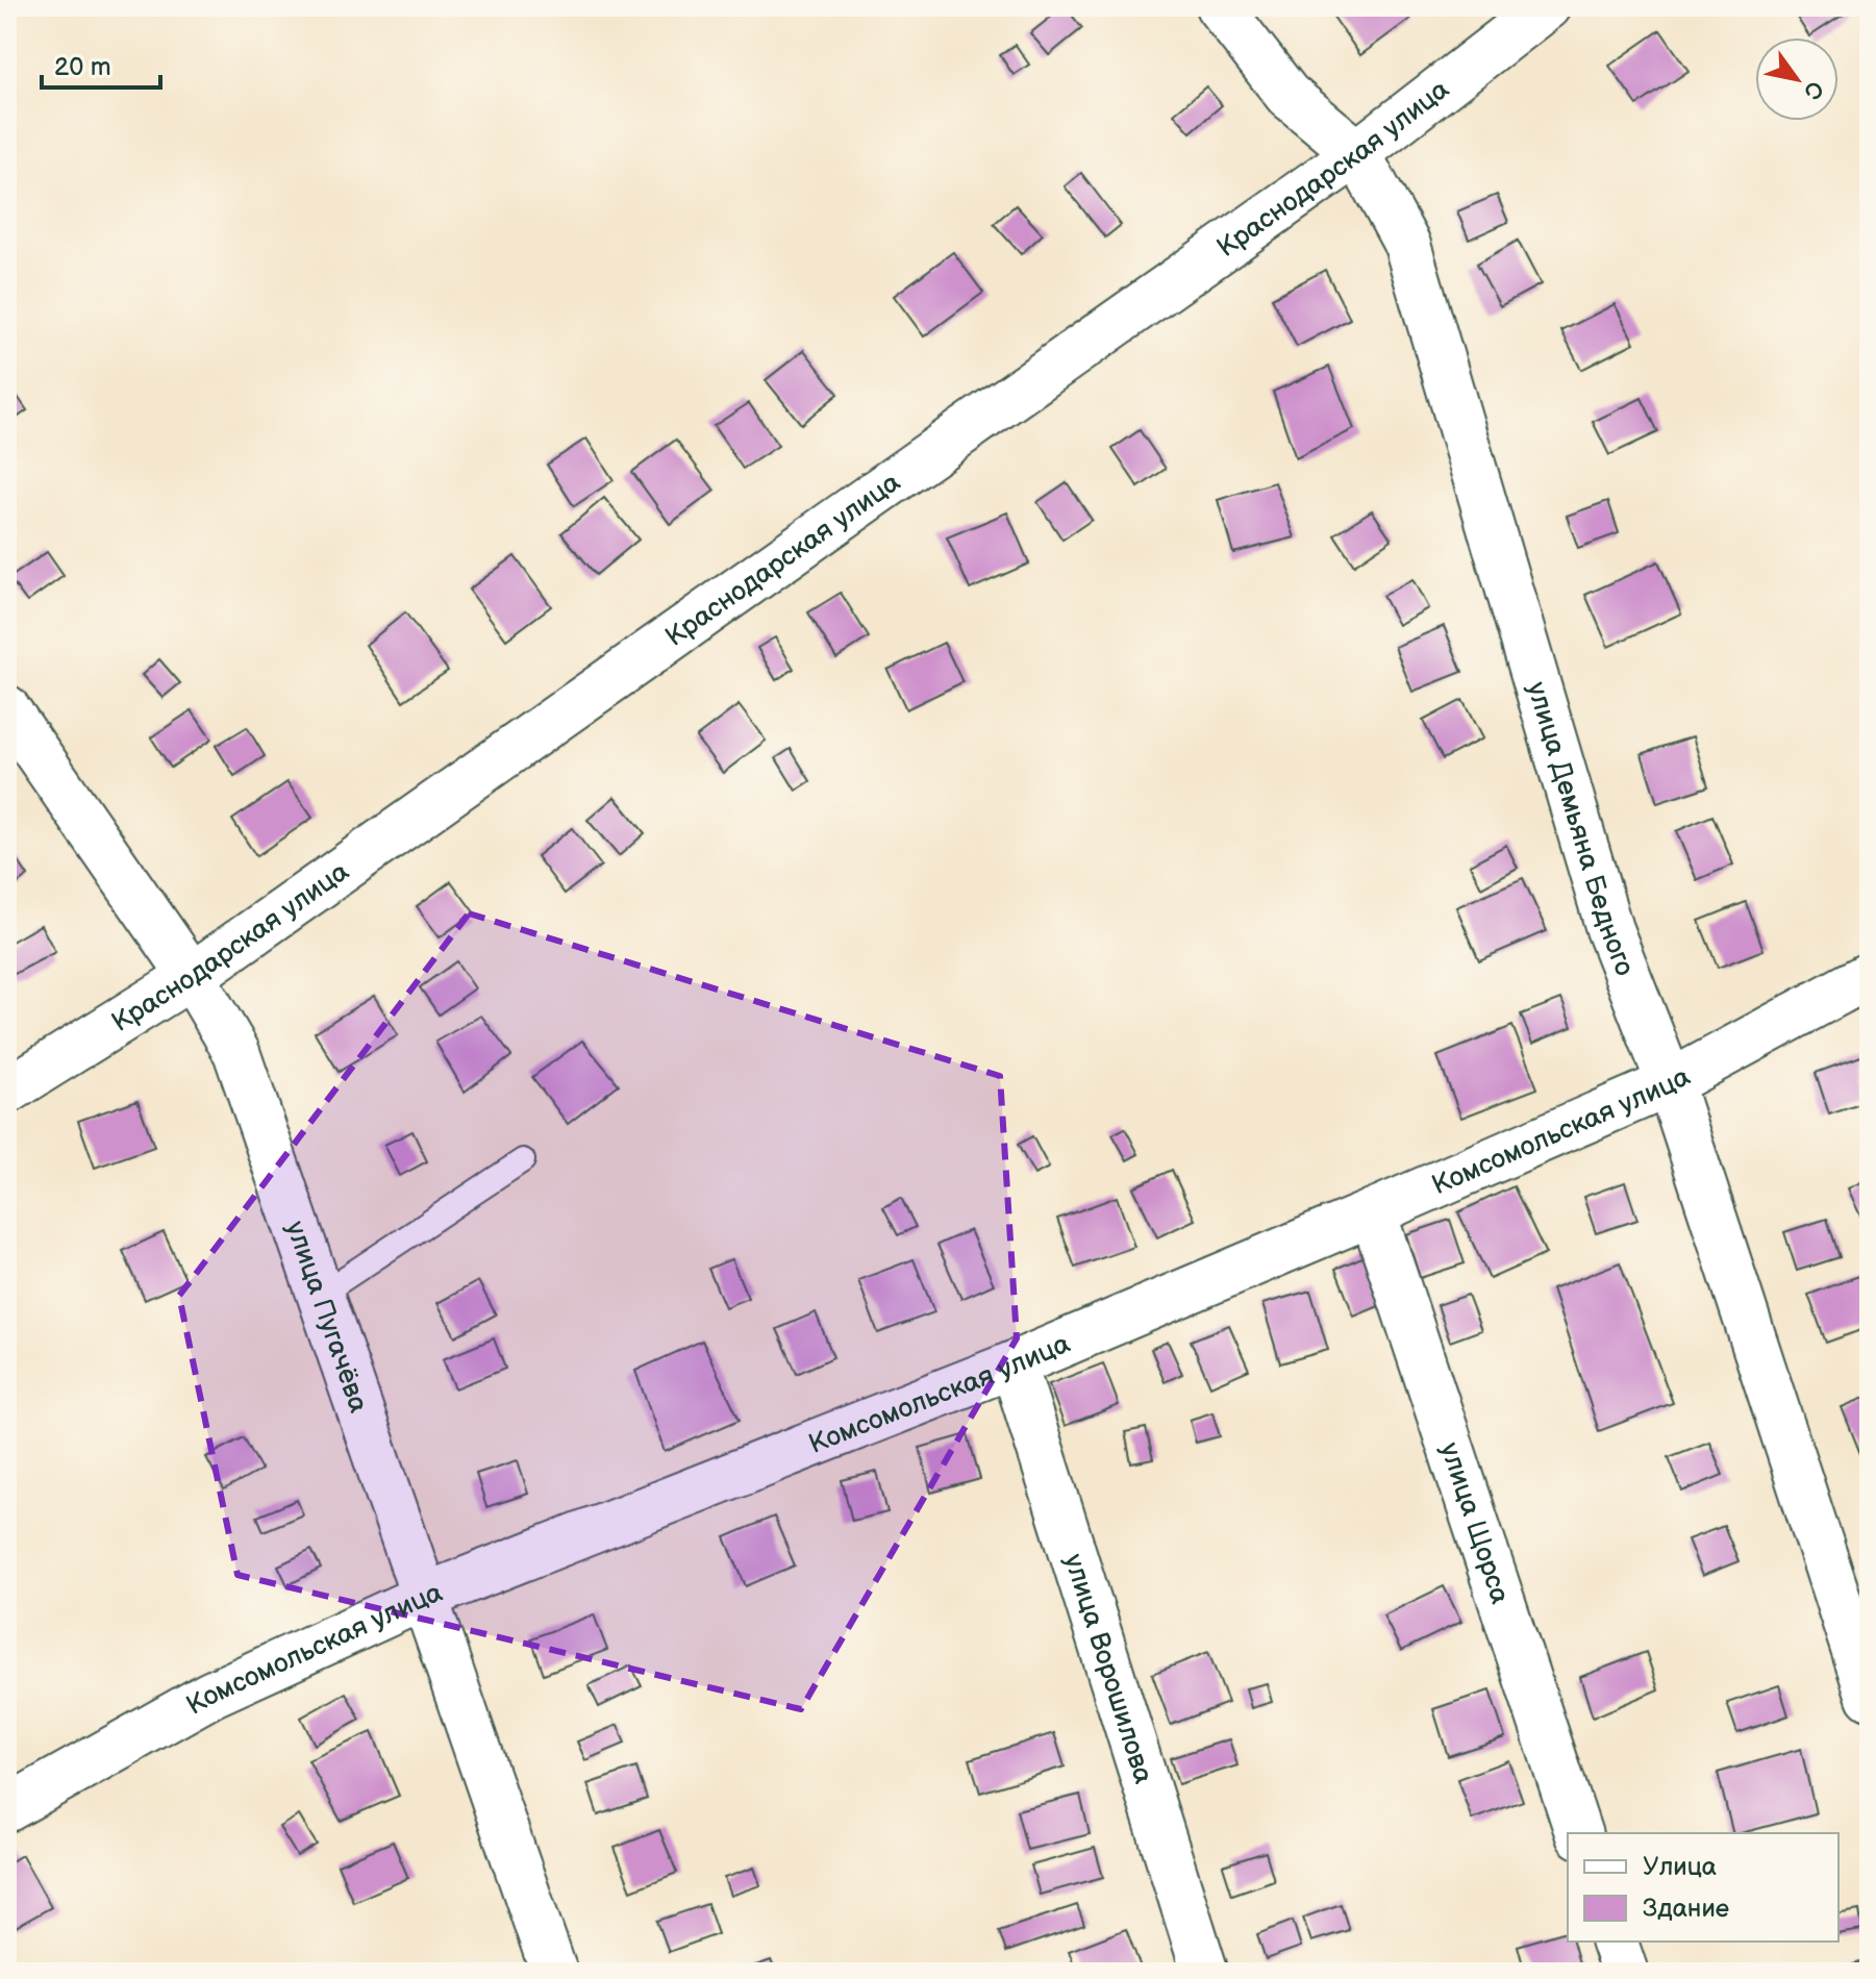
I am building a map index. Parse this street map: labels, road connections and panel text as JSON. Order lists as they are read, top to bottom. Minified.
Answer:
{"streets":{"street":["Краснодарская улица","улица Демьяна Бедного","Комсомольская улица","улица Пугачёва","улица Щорса","улица Ворошилова"]},"crossings":[["Краснодарская улица","улица Демьяна Бедного"],["Краснодарская улица","улица Пугачёва"],["улица Демьяна Бедного","Комсомольская улица"],["Комсомольская улица","улица Пугачёва"],["Комсомольская улица","улица Щорса"],["Комсомольская улица","улица Ворошилова"]],"legend":["Улица","Здание"],"scale_bar":"20 m","north":"bottom right"}
